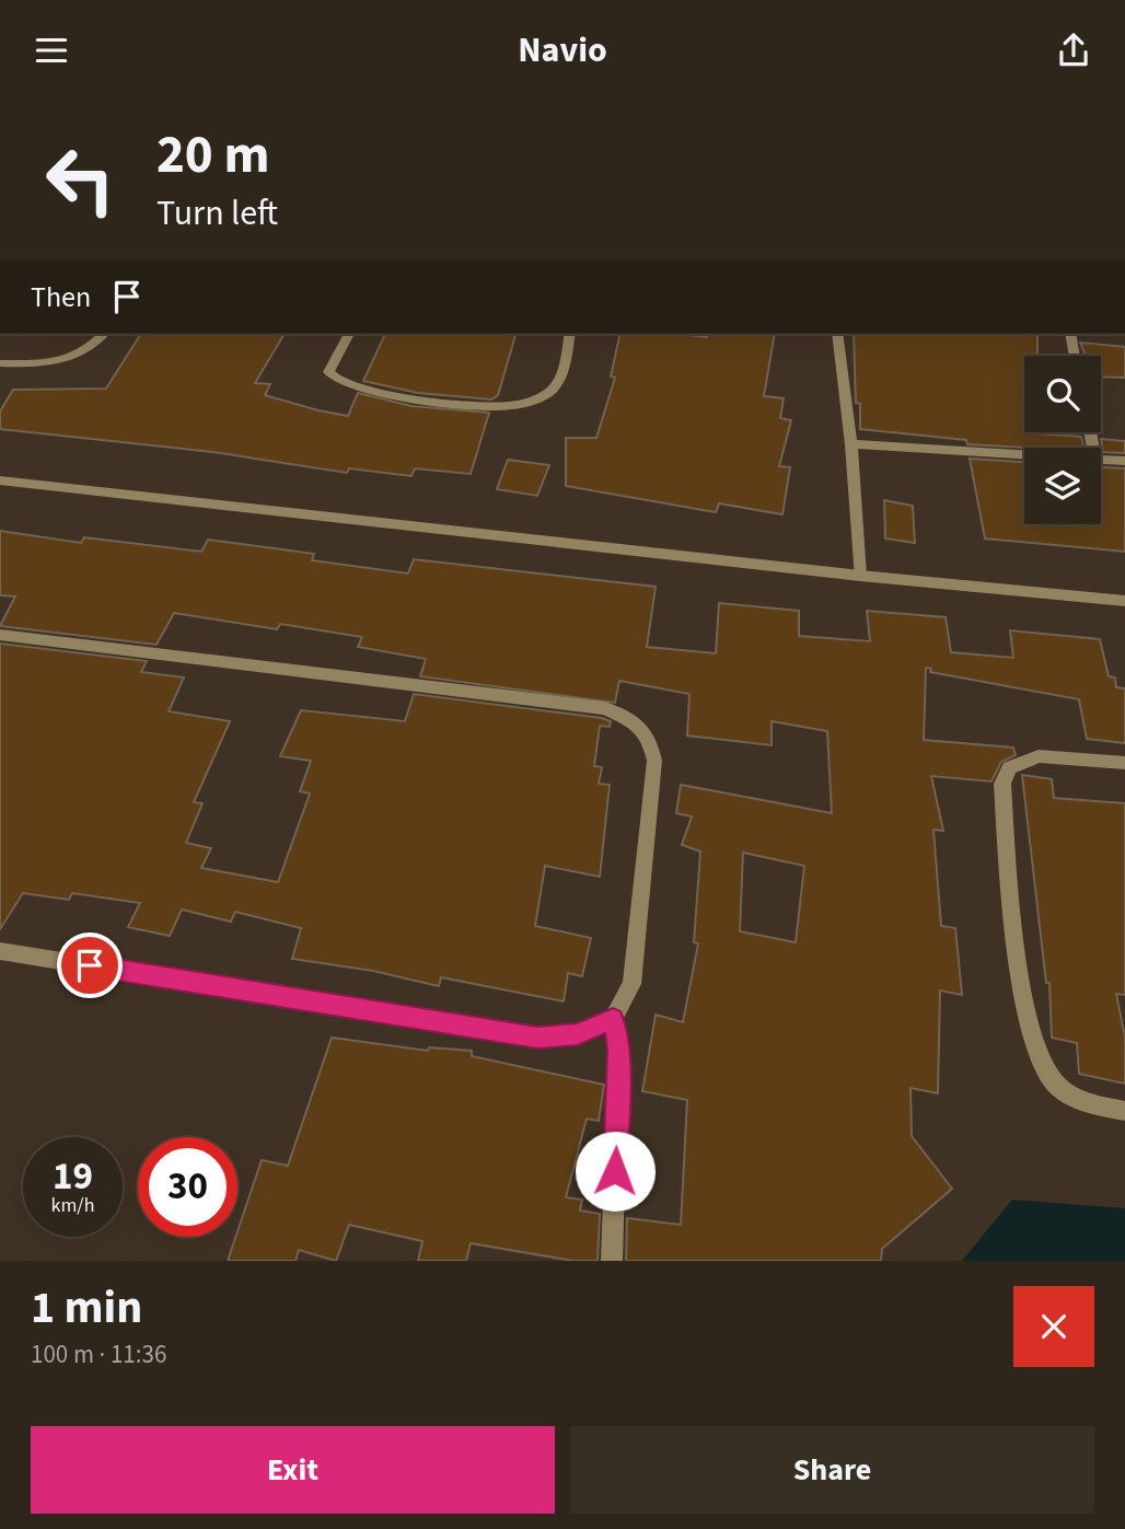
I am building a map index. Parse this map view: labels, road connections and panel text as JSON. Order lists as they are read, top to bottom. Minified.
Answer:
{"page":{"header":"Navio","turn":["20 m","Turn left"],"then":"Then","speed":"19 km/h","limit":"30","heading":["1 min","100 m · 11:36"],"buttons":["Exit","Share"]}}
